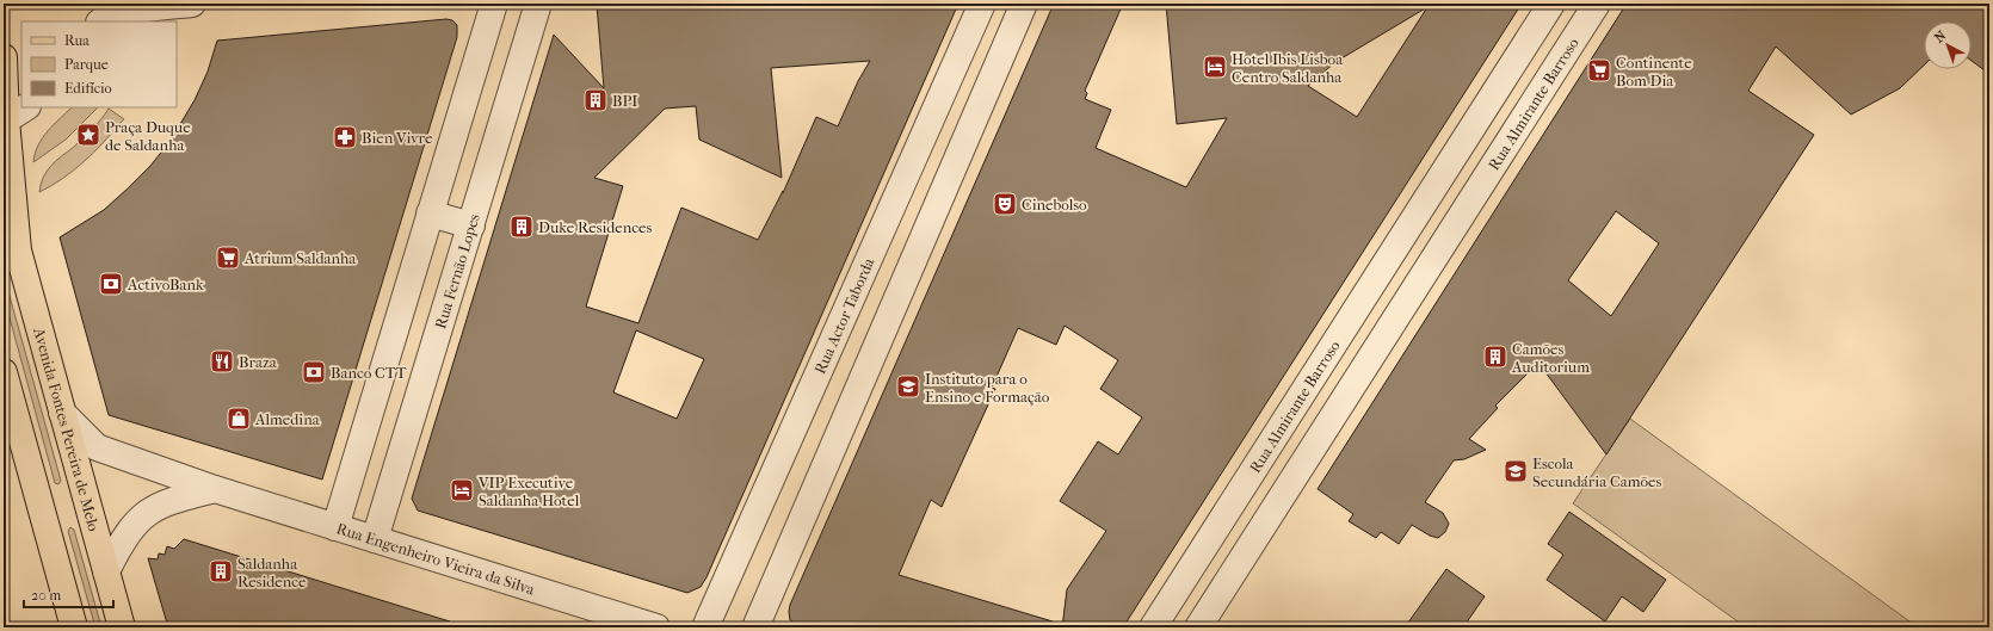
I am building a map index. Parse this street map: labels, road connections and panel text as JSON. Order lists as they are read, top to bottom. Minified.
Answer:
{"streets":{"main road":["Avenida Fontes Pereira de Melo"],"street":["Rua Almirante Barroso","Rua Fernão Lopes","Rua Actor Taborda","Rua Engenheiro Vieira da Silva"]},"crossings":[["Rua Fernão Lopes","Rua Engenheiro Vieira da Silva"],["Avenida Fontes Pereira de Melo","Rua Engenheiro Vieira da Silva"]],"places":{"hotel":["Hotel Ibis Lisboa Centro Saldanha","VIP Executive Saldanha Hotel"],"supermarket":["Continente Bom Dia","Atrium Saldanha"],"building":["BPI","Duke Residences","Camões Auditorium","Saldanha Residence"],"place":["Praça Duque de Saldanha"],"pharmacy":["Bien Vivre"],"theatre":["Cinebolso"],"bank":["ActivoBank","Banco CTT"],"restaurant":["Braza"],"school or university":["Instituto para o Ensino e Formação","Escola Secundária Camões"],"shop":["Almedina"]},"legend":["Rua","Parque","Edifício"],"scale_bar":"20 m","north":"top left"}
